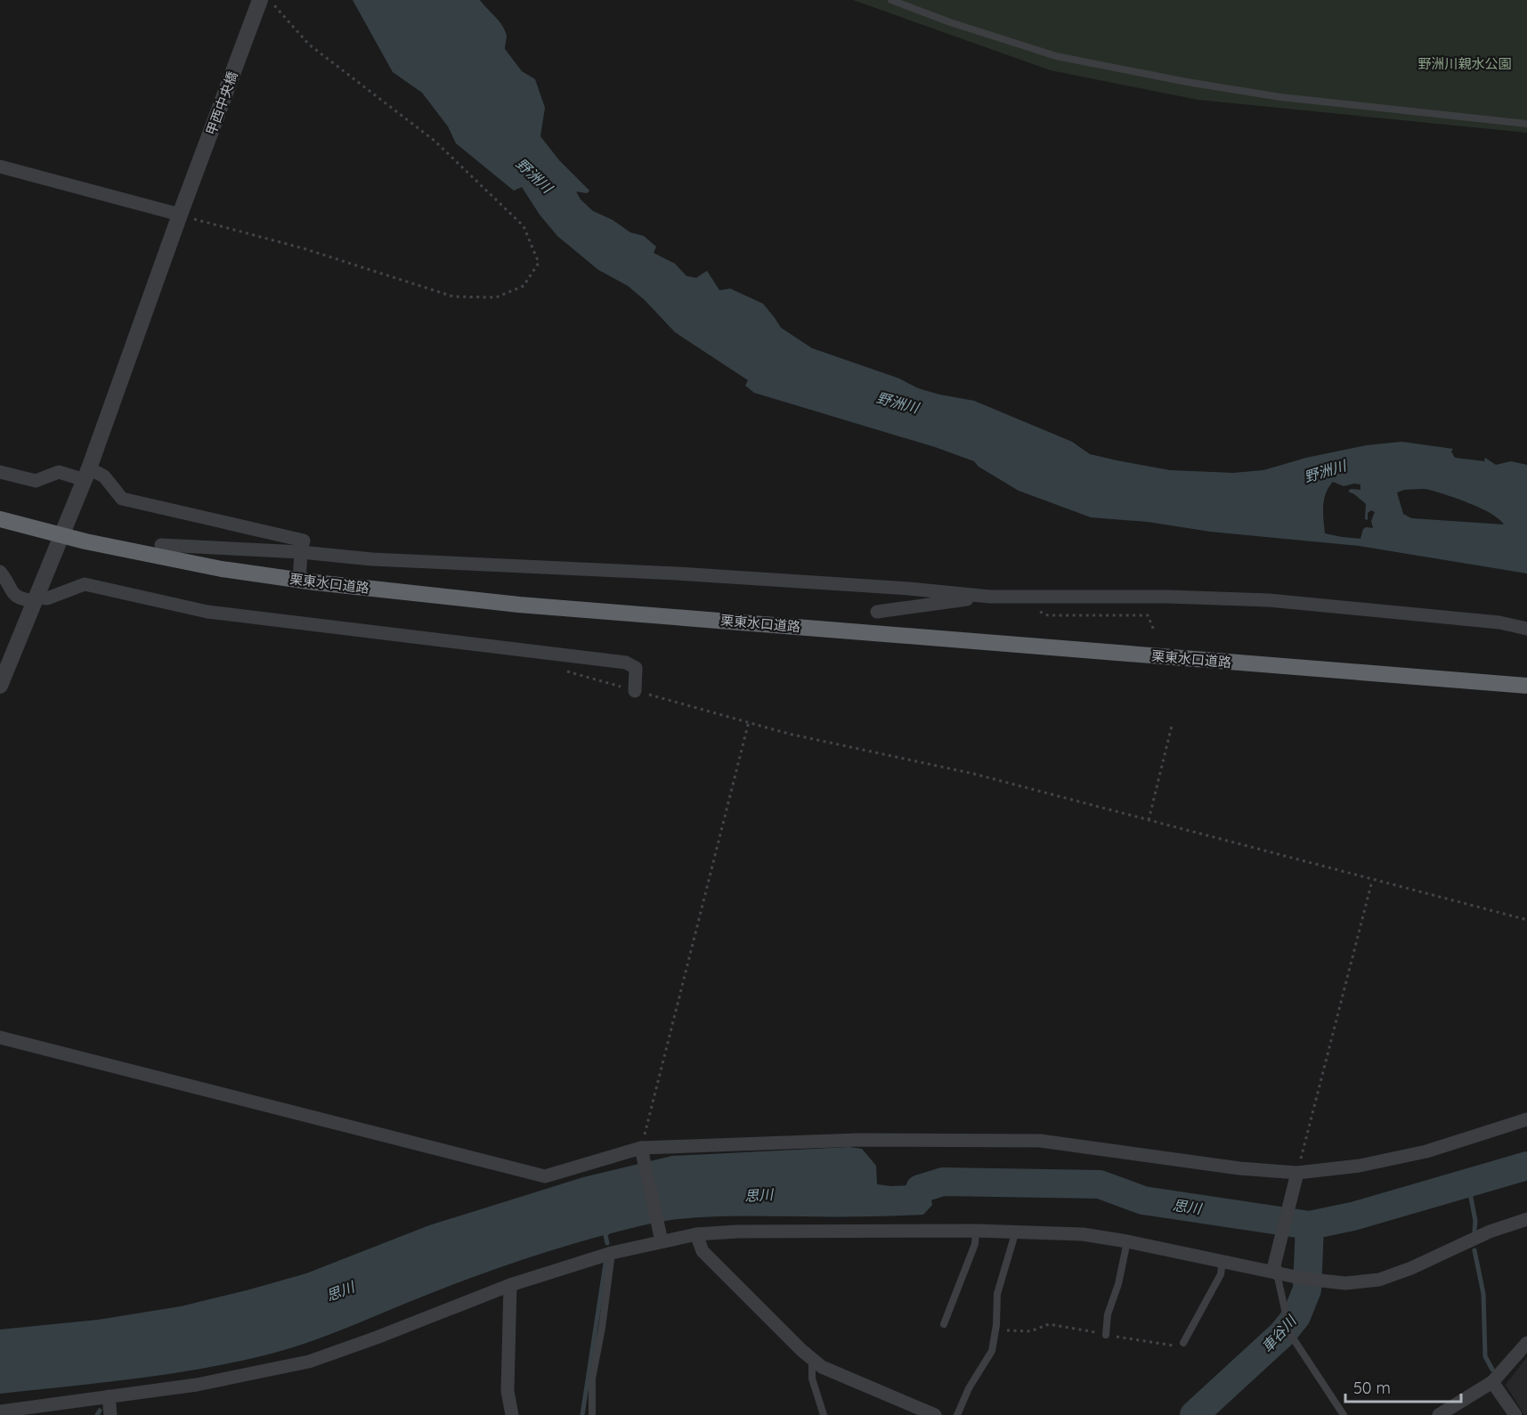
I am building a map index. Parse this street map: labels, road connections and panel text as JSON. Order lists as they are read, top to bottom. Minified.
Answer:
{"streets":{"highway":["栗東水口道路"],"street":["甲西中央橋"]},"crossings":[["甲西中央橋","栗東水口道路"]],"water":["野洲川","思川","車谷川"],"parks":["野洲川親水公園"],"scale_bar":"50 m"}
